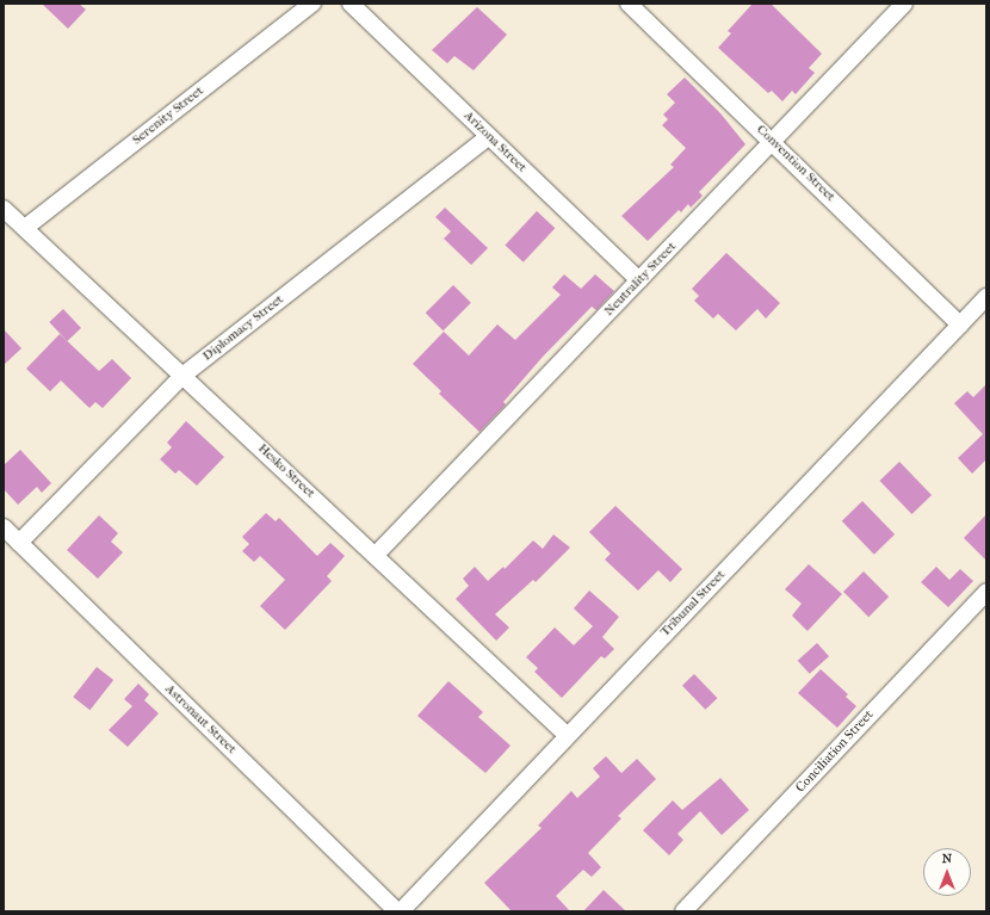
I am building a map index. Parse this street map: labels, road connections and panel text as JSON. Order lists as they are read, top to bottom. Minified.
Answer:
{"streets":{"street":["Serenity Street","Arizona Street","Convention Street","Neutrality Street","Diplomacy Street","Hesko Street","Tribunal Street","Astronaut Street","Conciliation Street"]},"crossings":[["Serenity Street","Hesko Street"],["Arizona Street","Neutrality Street"],["Arizona Street","Diplomacy Street"],["Convention Street","Neutrality Street"],["Convention Street","Tribunal Street"],["Neutrality Street","Hesko Street"],["Diplomacy Street","Hesko Street"],["Diplomacy Street","Astronaut Street"],["Hesko Street","Tribunal Street"],["Tribunal Street","Astronaut Street"]],"north":"top"}
